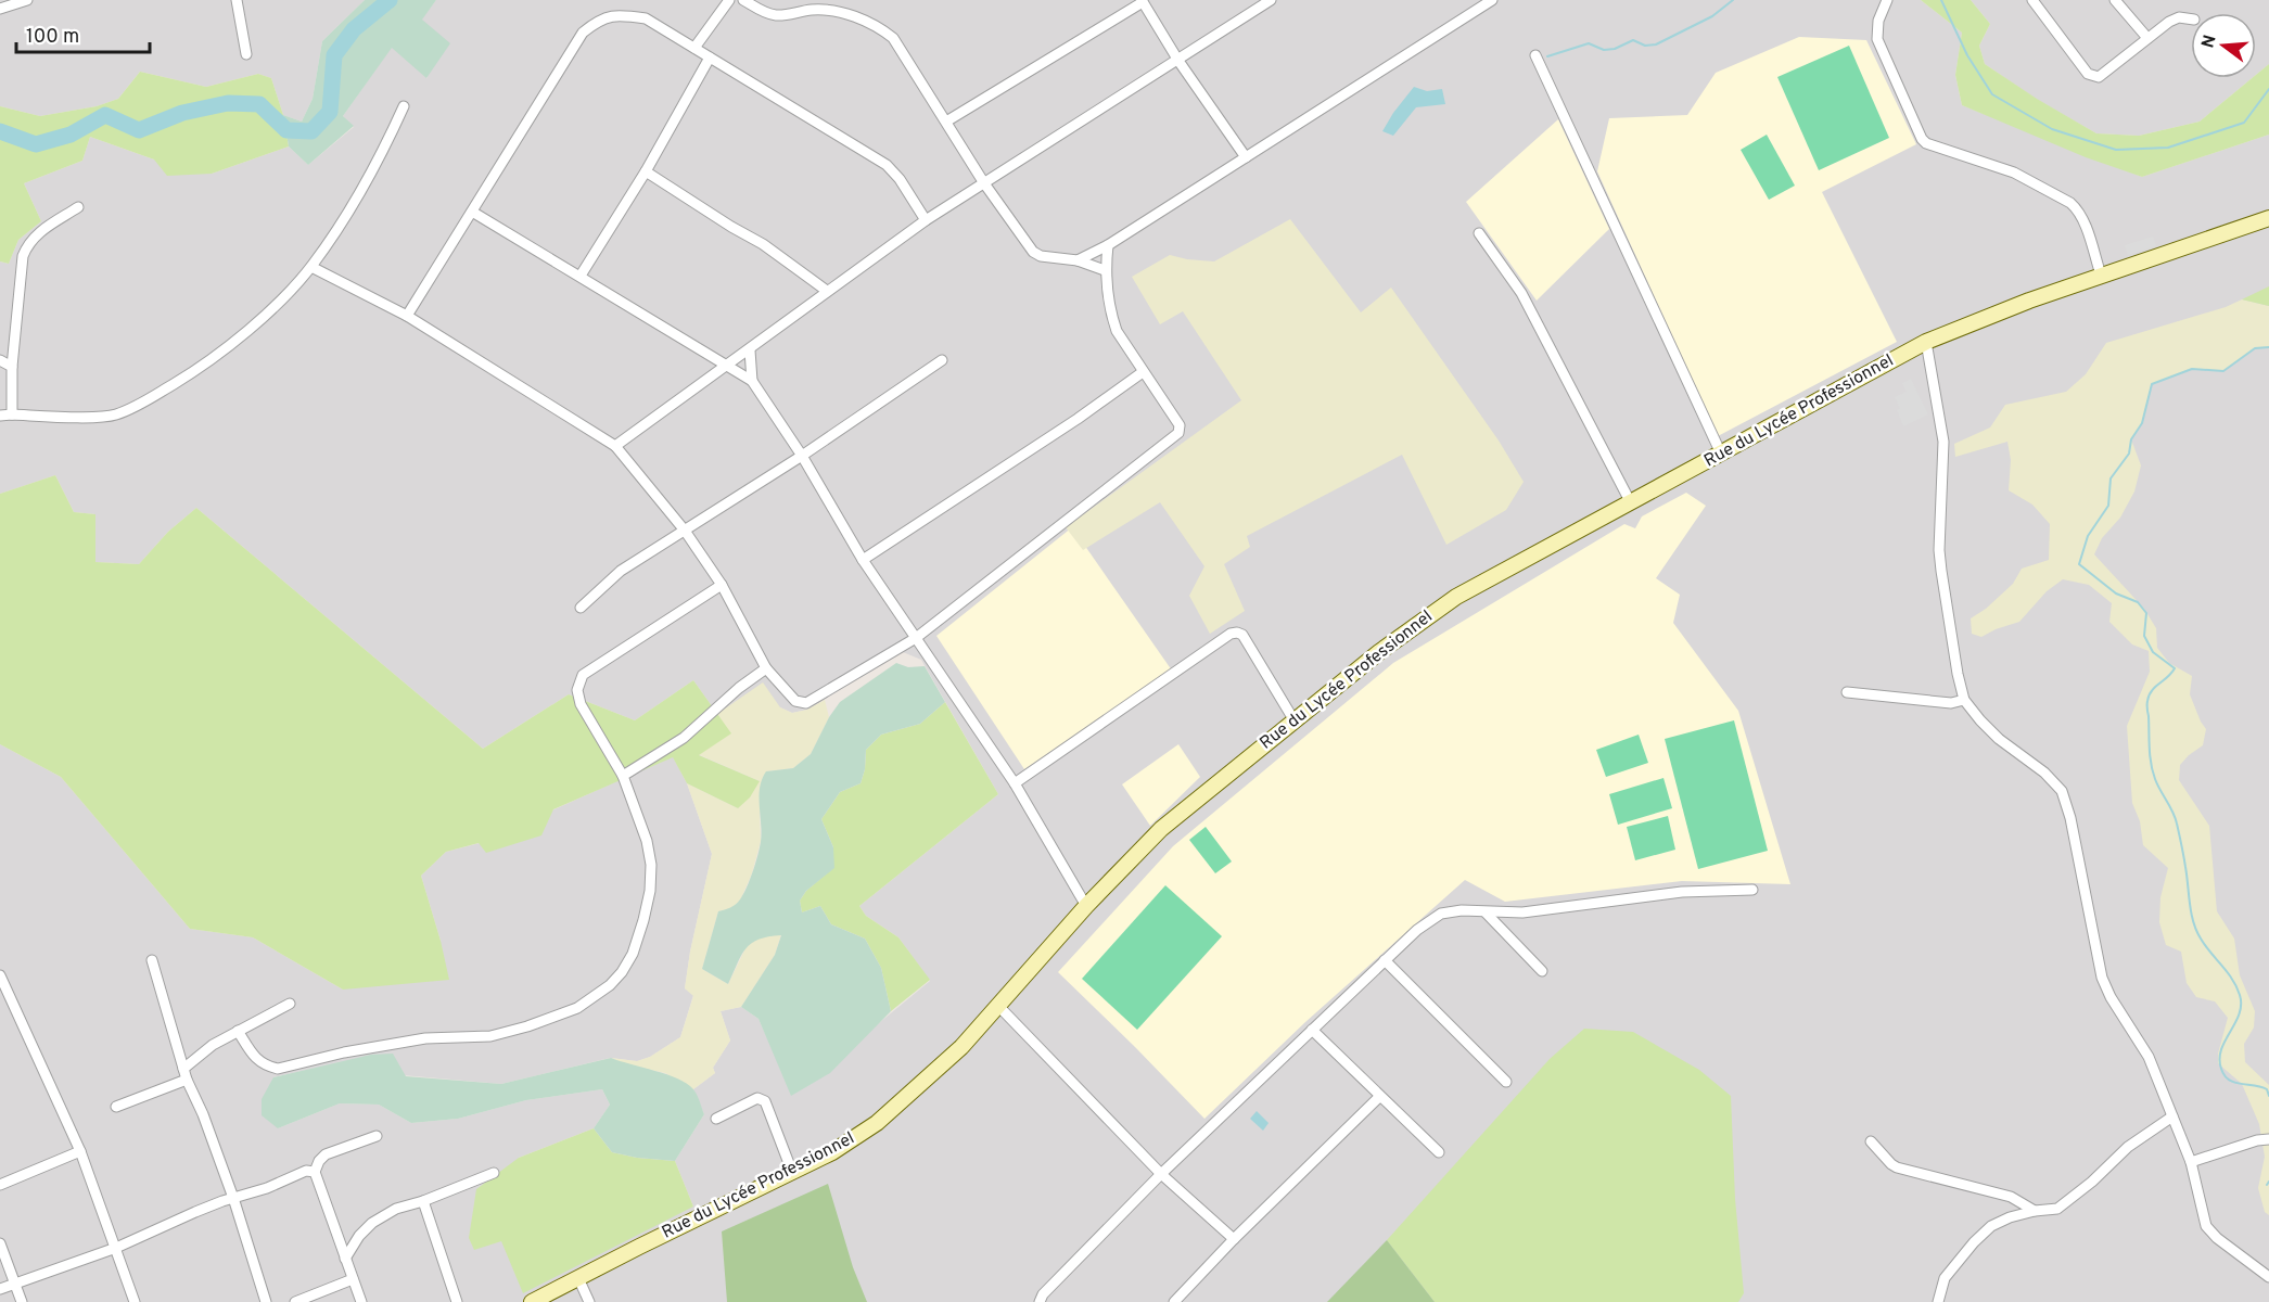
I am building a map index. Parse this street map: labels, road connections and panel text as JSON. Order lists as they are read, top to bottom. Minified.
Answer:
{"streets":{"main road":["Rue du Lycée Professionnel"]},"scale_bar":"100 m","north":"left"}
